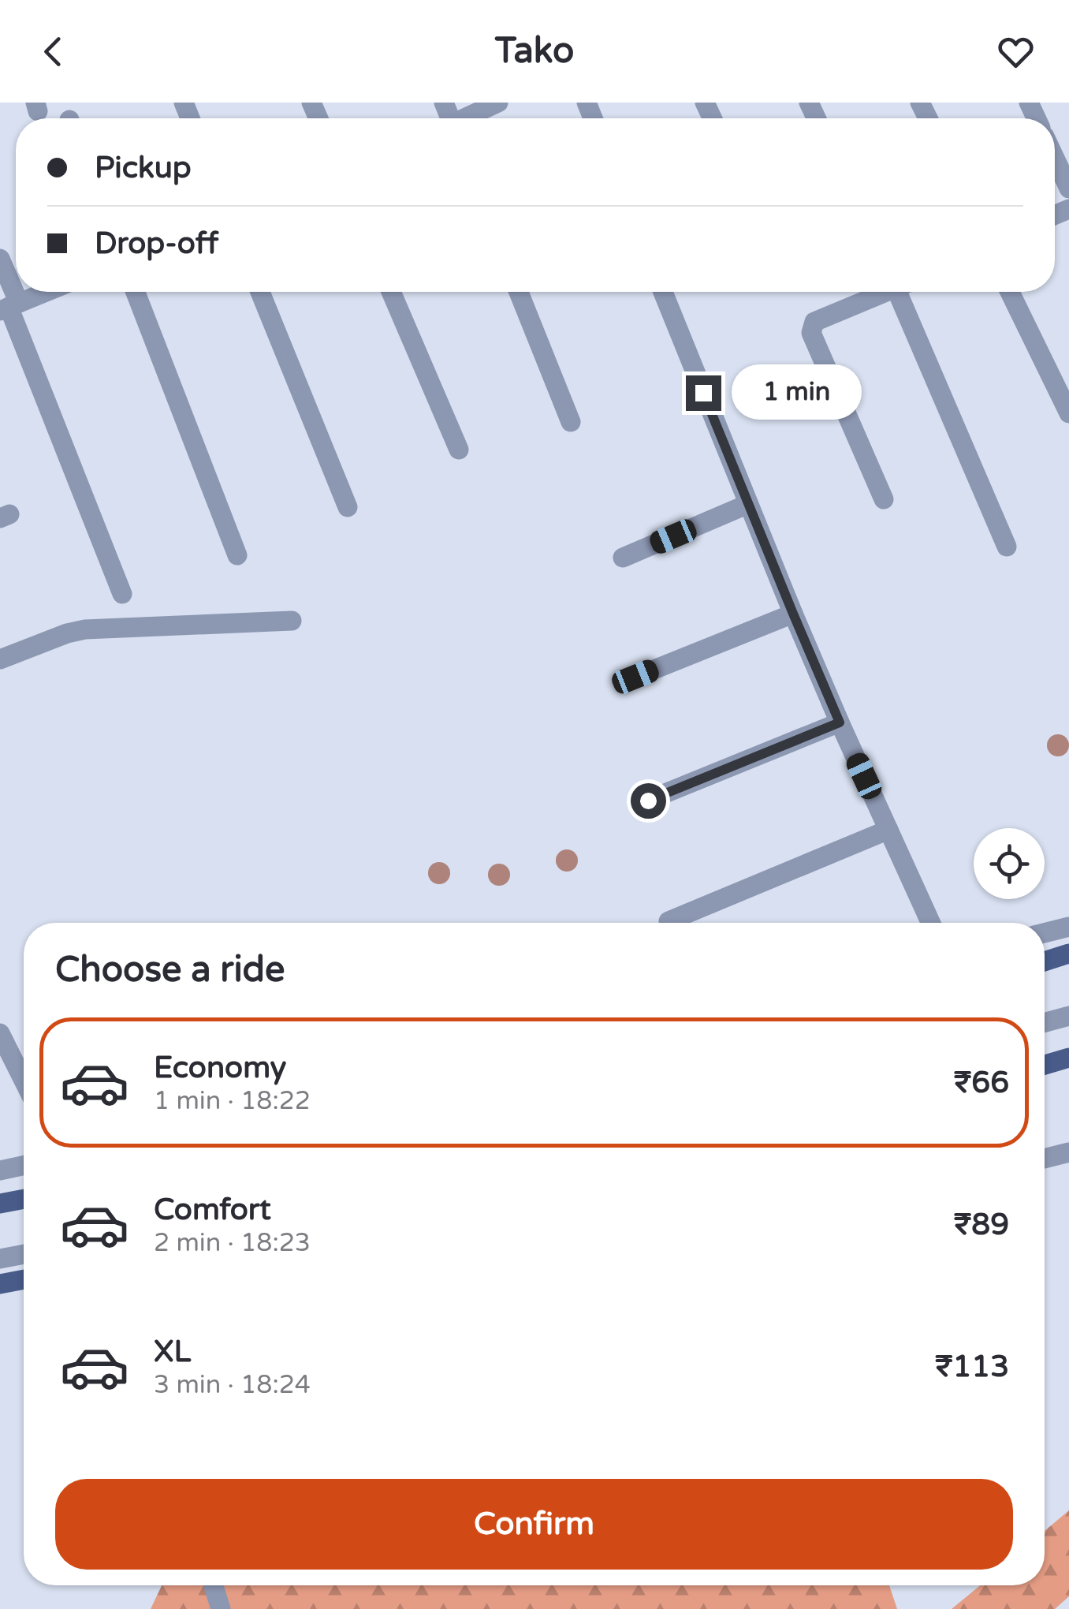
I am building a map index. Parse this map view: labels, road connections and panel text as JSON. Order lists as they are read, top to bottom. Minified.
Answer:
{"page":{"header":"Tako","banner":["Pickup","Drop-off"],"bubble":"1 min","heading":"Choose a ride","list":[{"name":"Economy","note":"1 min · 18:22","value":"₹66"},{"name":"Comfort","note":"2 min · 18:23","value":"₹89"},{"name":"XL","note":"3 min · 18:24","value":"₹113"}],"buttons":"Confirm"}}
